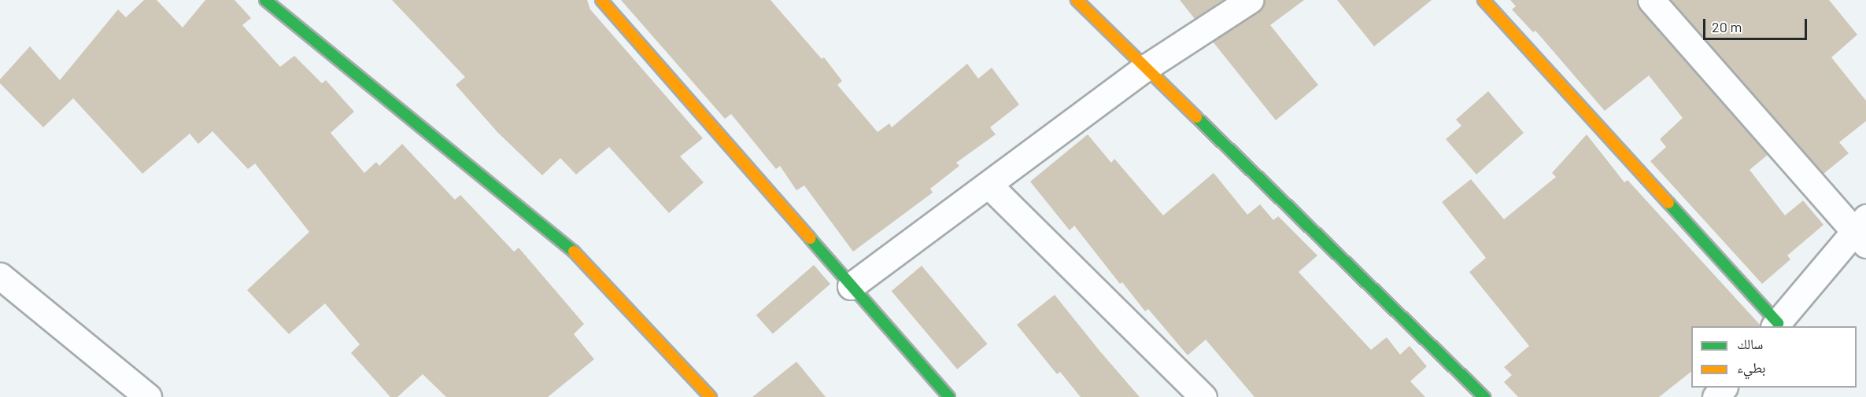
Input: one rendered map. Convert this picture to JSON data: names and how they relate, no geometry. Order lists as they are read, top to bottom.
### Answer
{
  "legend": ["سالك", "بطيء"],
  "scale_bar": "20 m"
}
